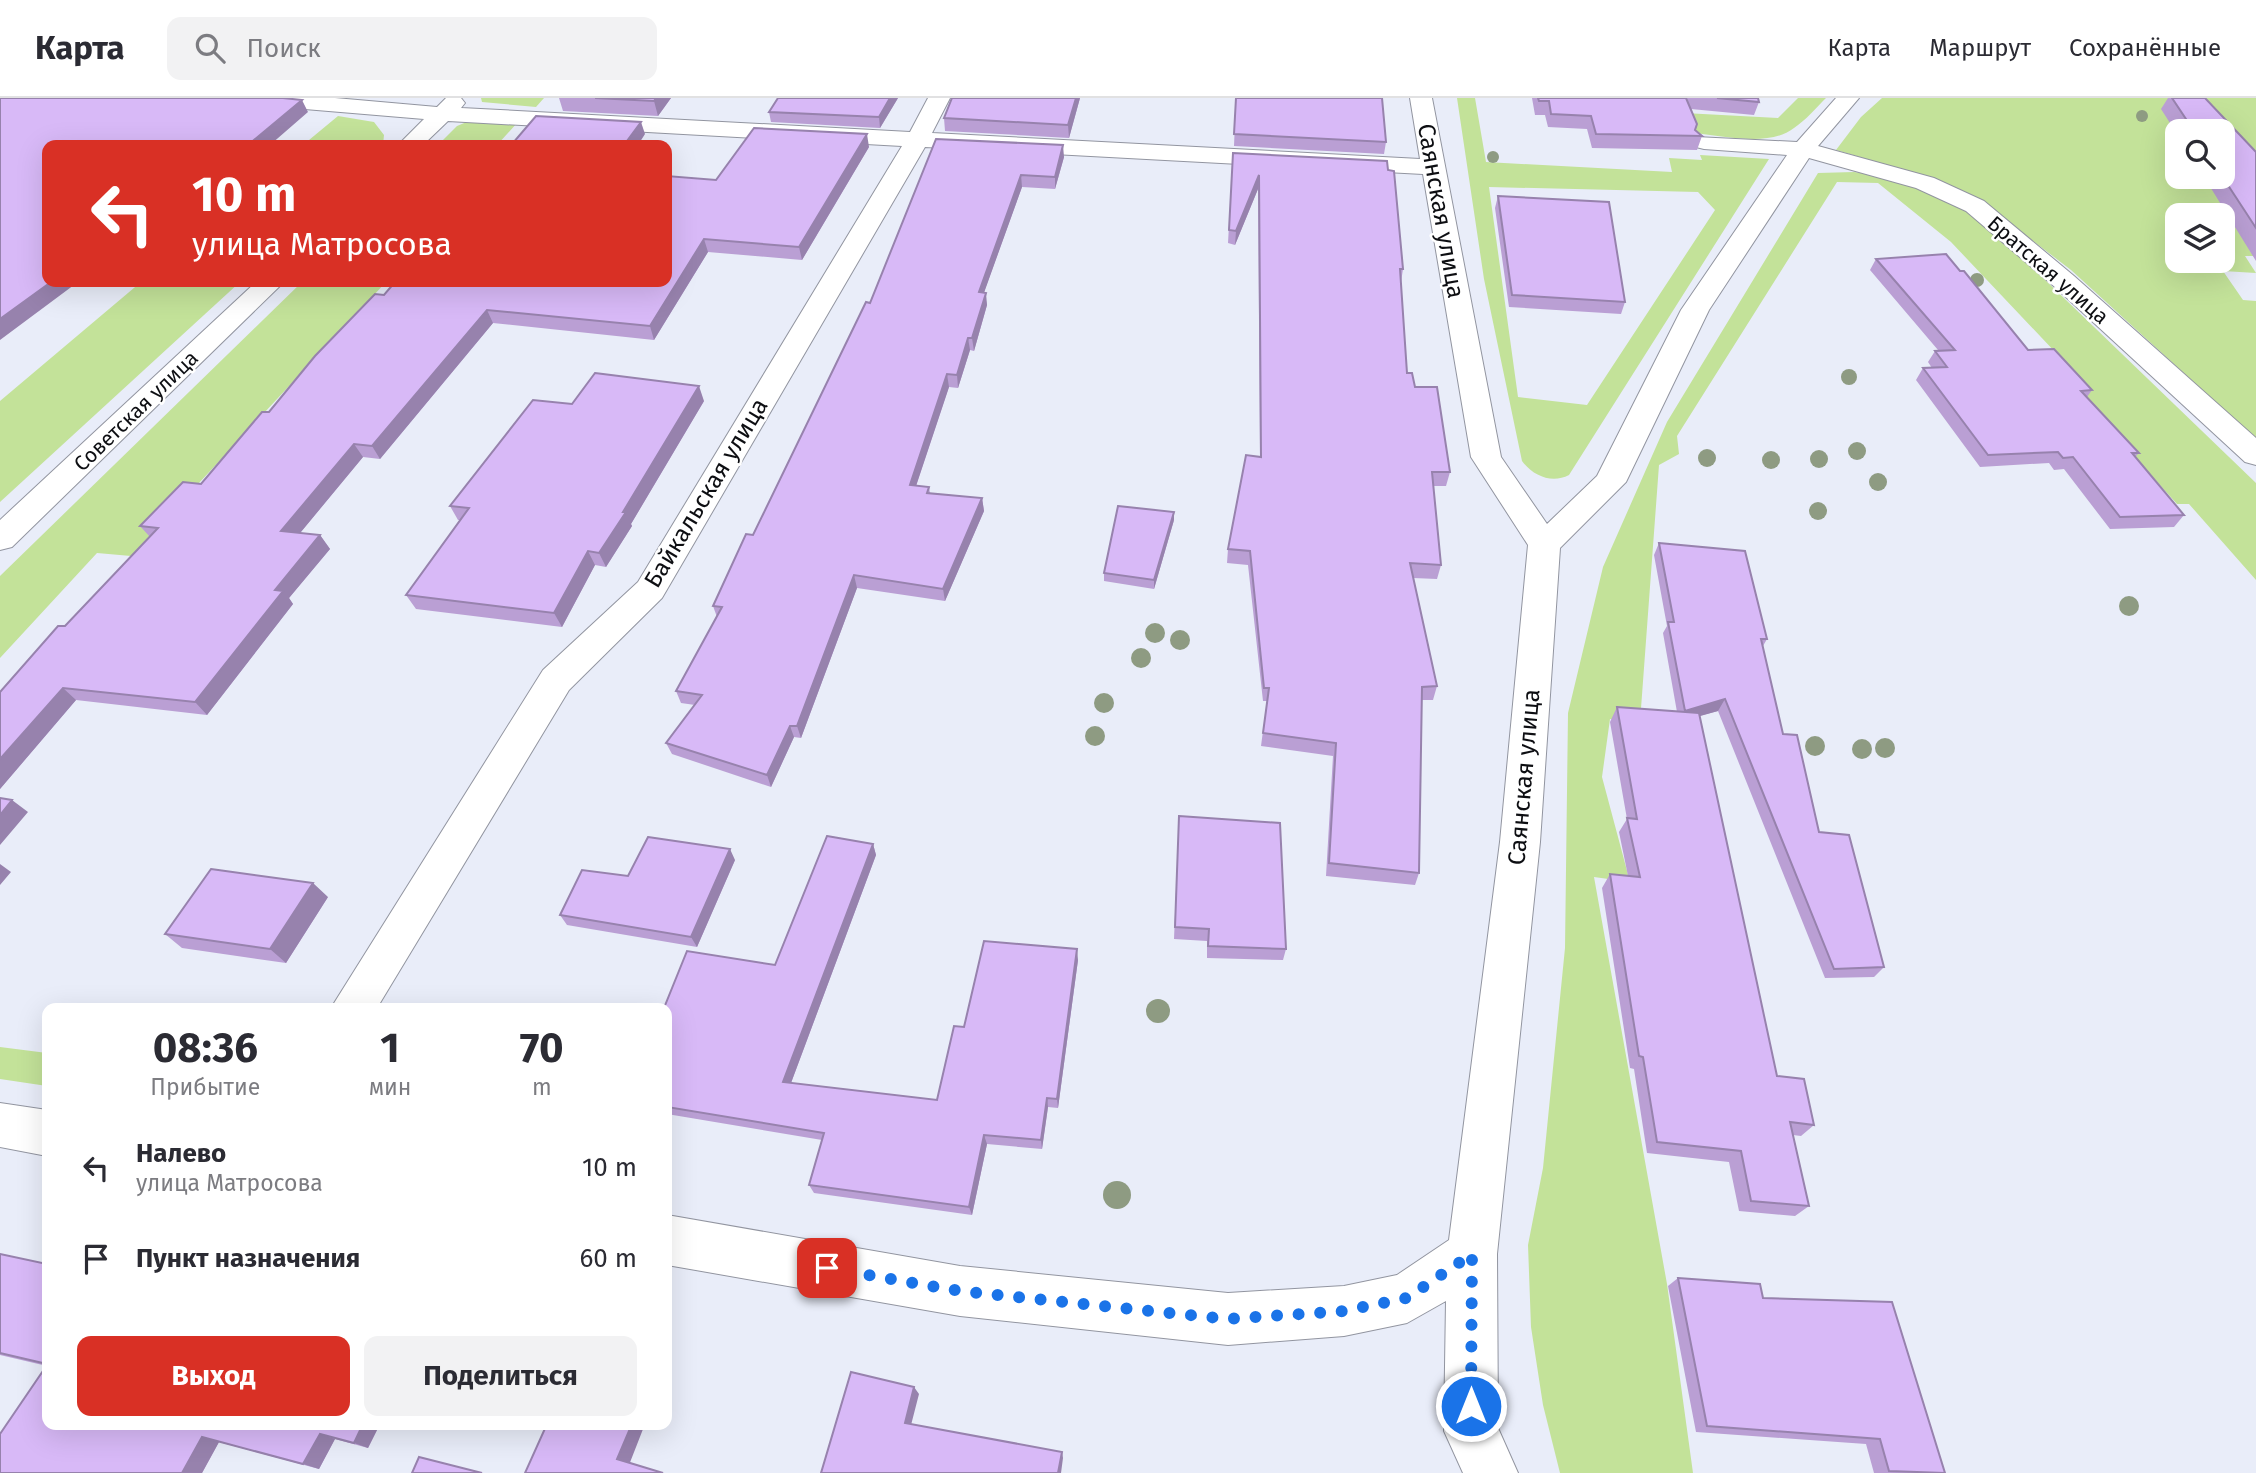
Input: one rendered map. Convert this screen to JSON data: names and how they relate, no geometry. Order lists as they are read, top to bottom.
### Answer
{
  "streets": {
    "street": [
      "Саянская улица",
      "Братская улица",
      "Советская улица",
      "Байкальская улица"
    ]
  },
  "page": {
    "header": "Карта",
    "search": "Поиск",
    "nav": ["Карта", "Маршрут", "Сохранённые"],
    "turn": ["10 m", "улица Матросова"],
    "eta": [
      "08:36",
      "Прибытие",
      "1",
      "мин",
      "70",
      "m"
    ],
    "list": [
      {
        "name": "Налево",
        "note": "улица Матросова",
        "value": "10 m"
      },
      {
        "name": "Пункт назначения",
        "value": "60 m"
      }
    ],
    "buttons": ["Выход", "Поделиться"]
  }
}
